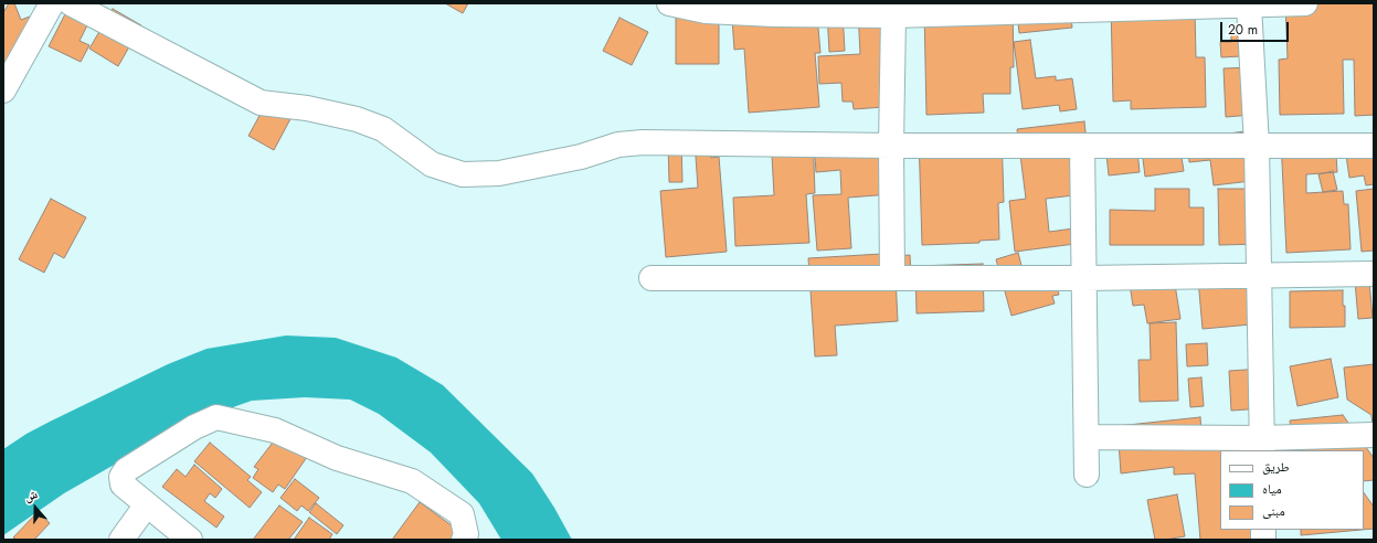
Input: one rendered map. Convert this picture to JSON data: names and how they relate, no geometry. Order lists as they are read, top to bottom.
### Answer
{
  "legend": ["طريق", "مياه", "مبنى"],
  "scale_bar": "20 m",
  "north": "top"
}
